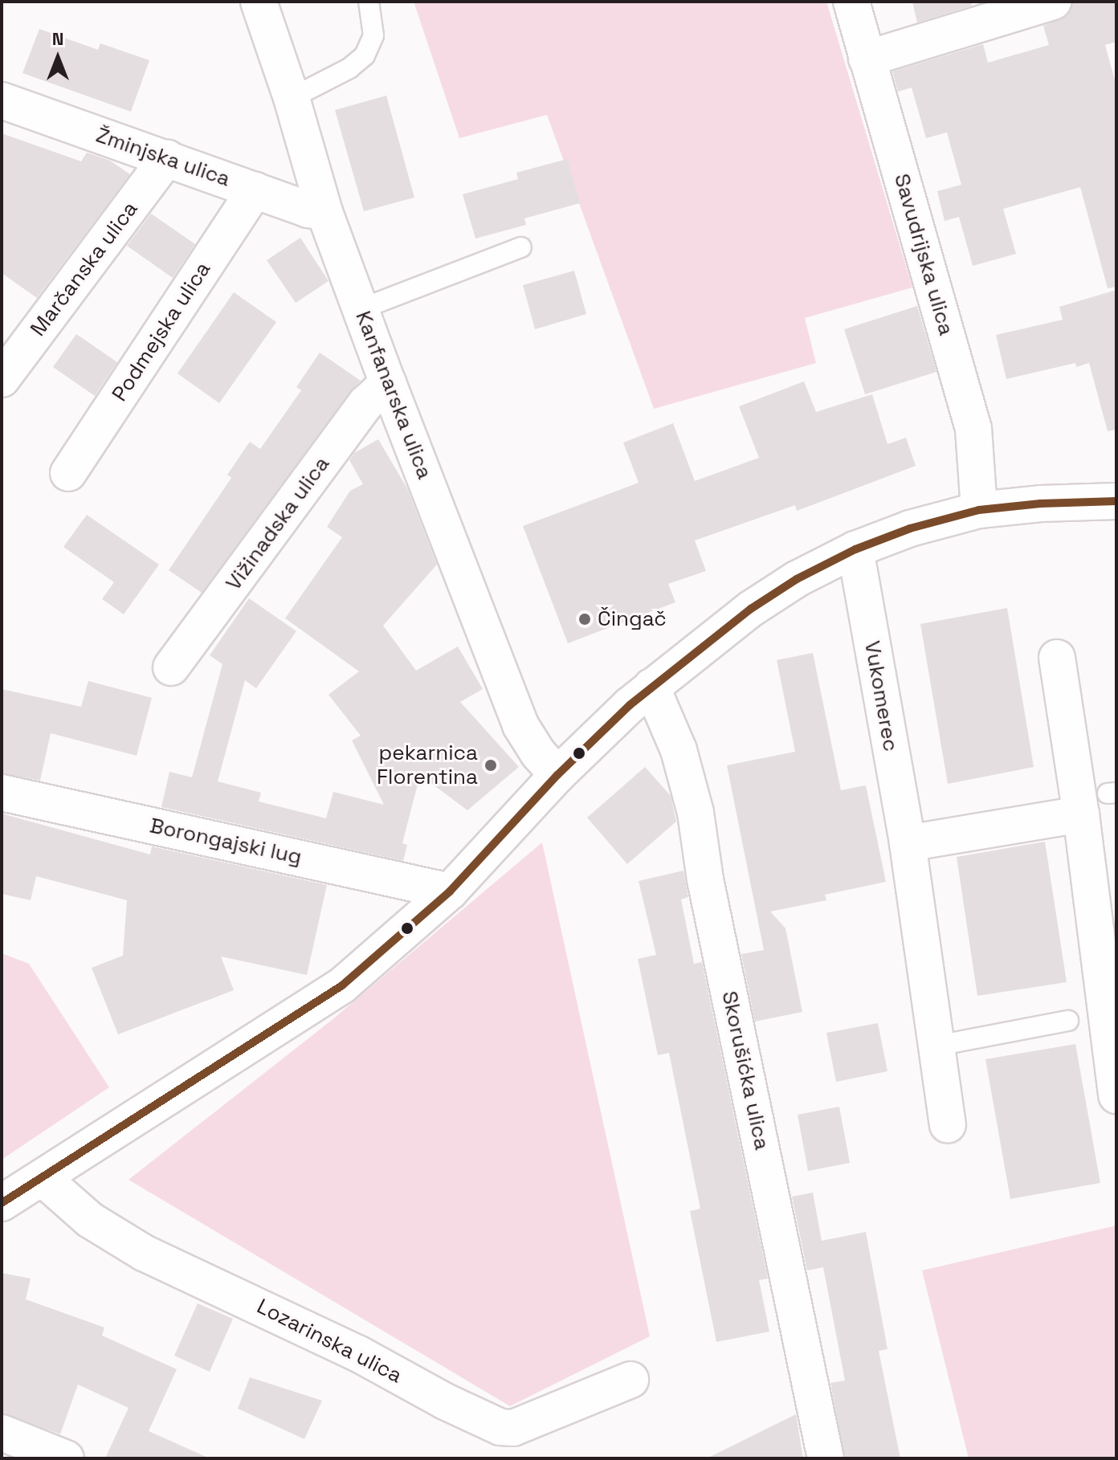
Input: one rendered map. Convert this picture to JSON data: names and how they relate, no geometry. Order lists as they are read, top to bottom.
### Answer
{
  "streets": {
    "street": [
      "Žminjska ulica",
      "Savudrijska ulica",
      "Marčanska ulica",
      "Podmejska ulica",
      "Kanfanarska ulica",
      "Vižinadska ulica",
      "Vukomerec",
      "Borongajski lug",
      "Skorušićka ulica",
      "Lozarinska ulica"
    ]
  },
  "crossings": [
    ["Žminjska ulica", "Marčanska ulica"],
    ["Žminjska ulica", "Podmejska ulica"],
    ["Žminjska ulica", "Kanfanarska ulica"],
    ["Kanfanarska ulica", "Vižinadska ulica"]
  ],
  "places": ["Čingač", "pekarnica Florentina"],
  "north": "top"
}
